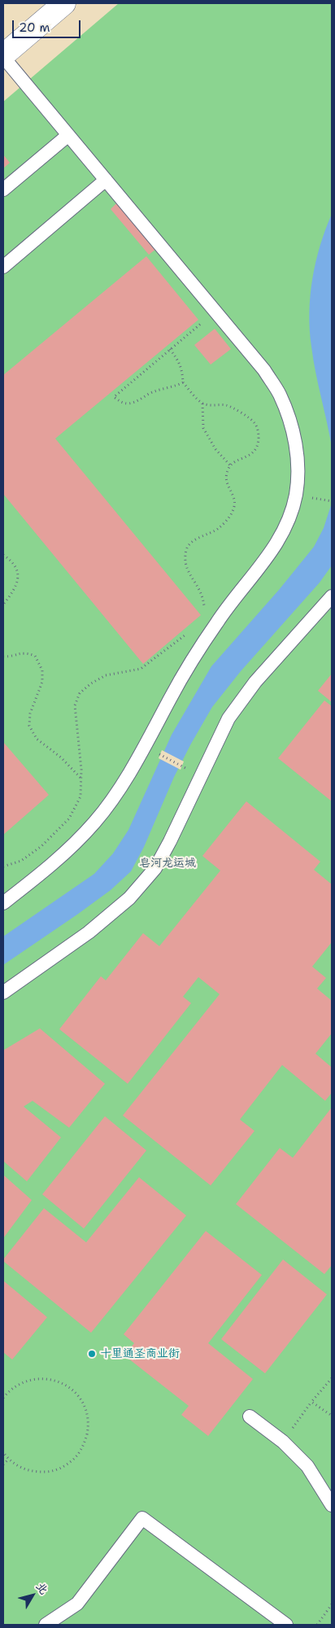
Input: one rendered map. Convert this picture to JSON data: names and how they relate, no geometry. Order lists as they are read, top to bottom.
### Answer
{
  "parks": ["皂河龙运城"],
  "places": ["十里通圣商业街"],
  "scale_bar": "20 m",
  "north": "top right"
}
